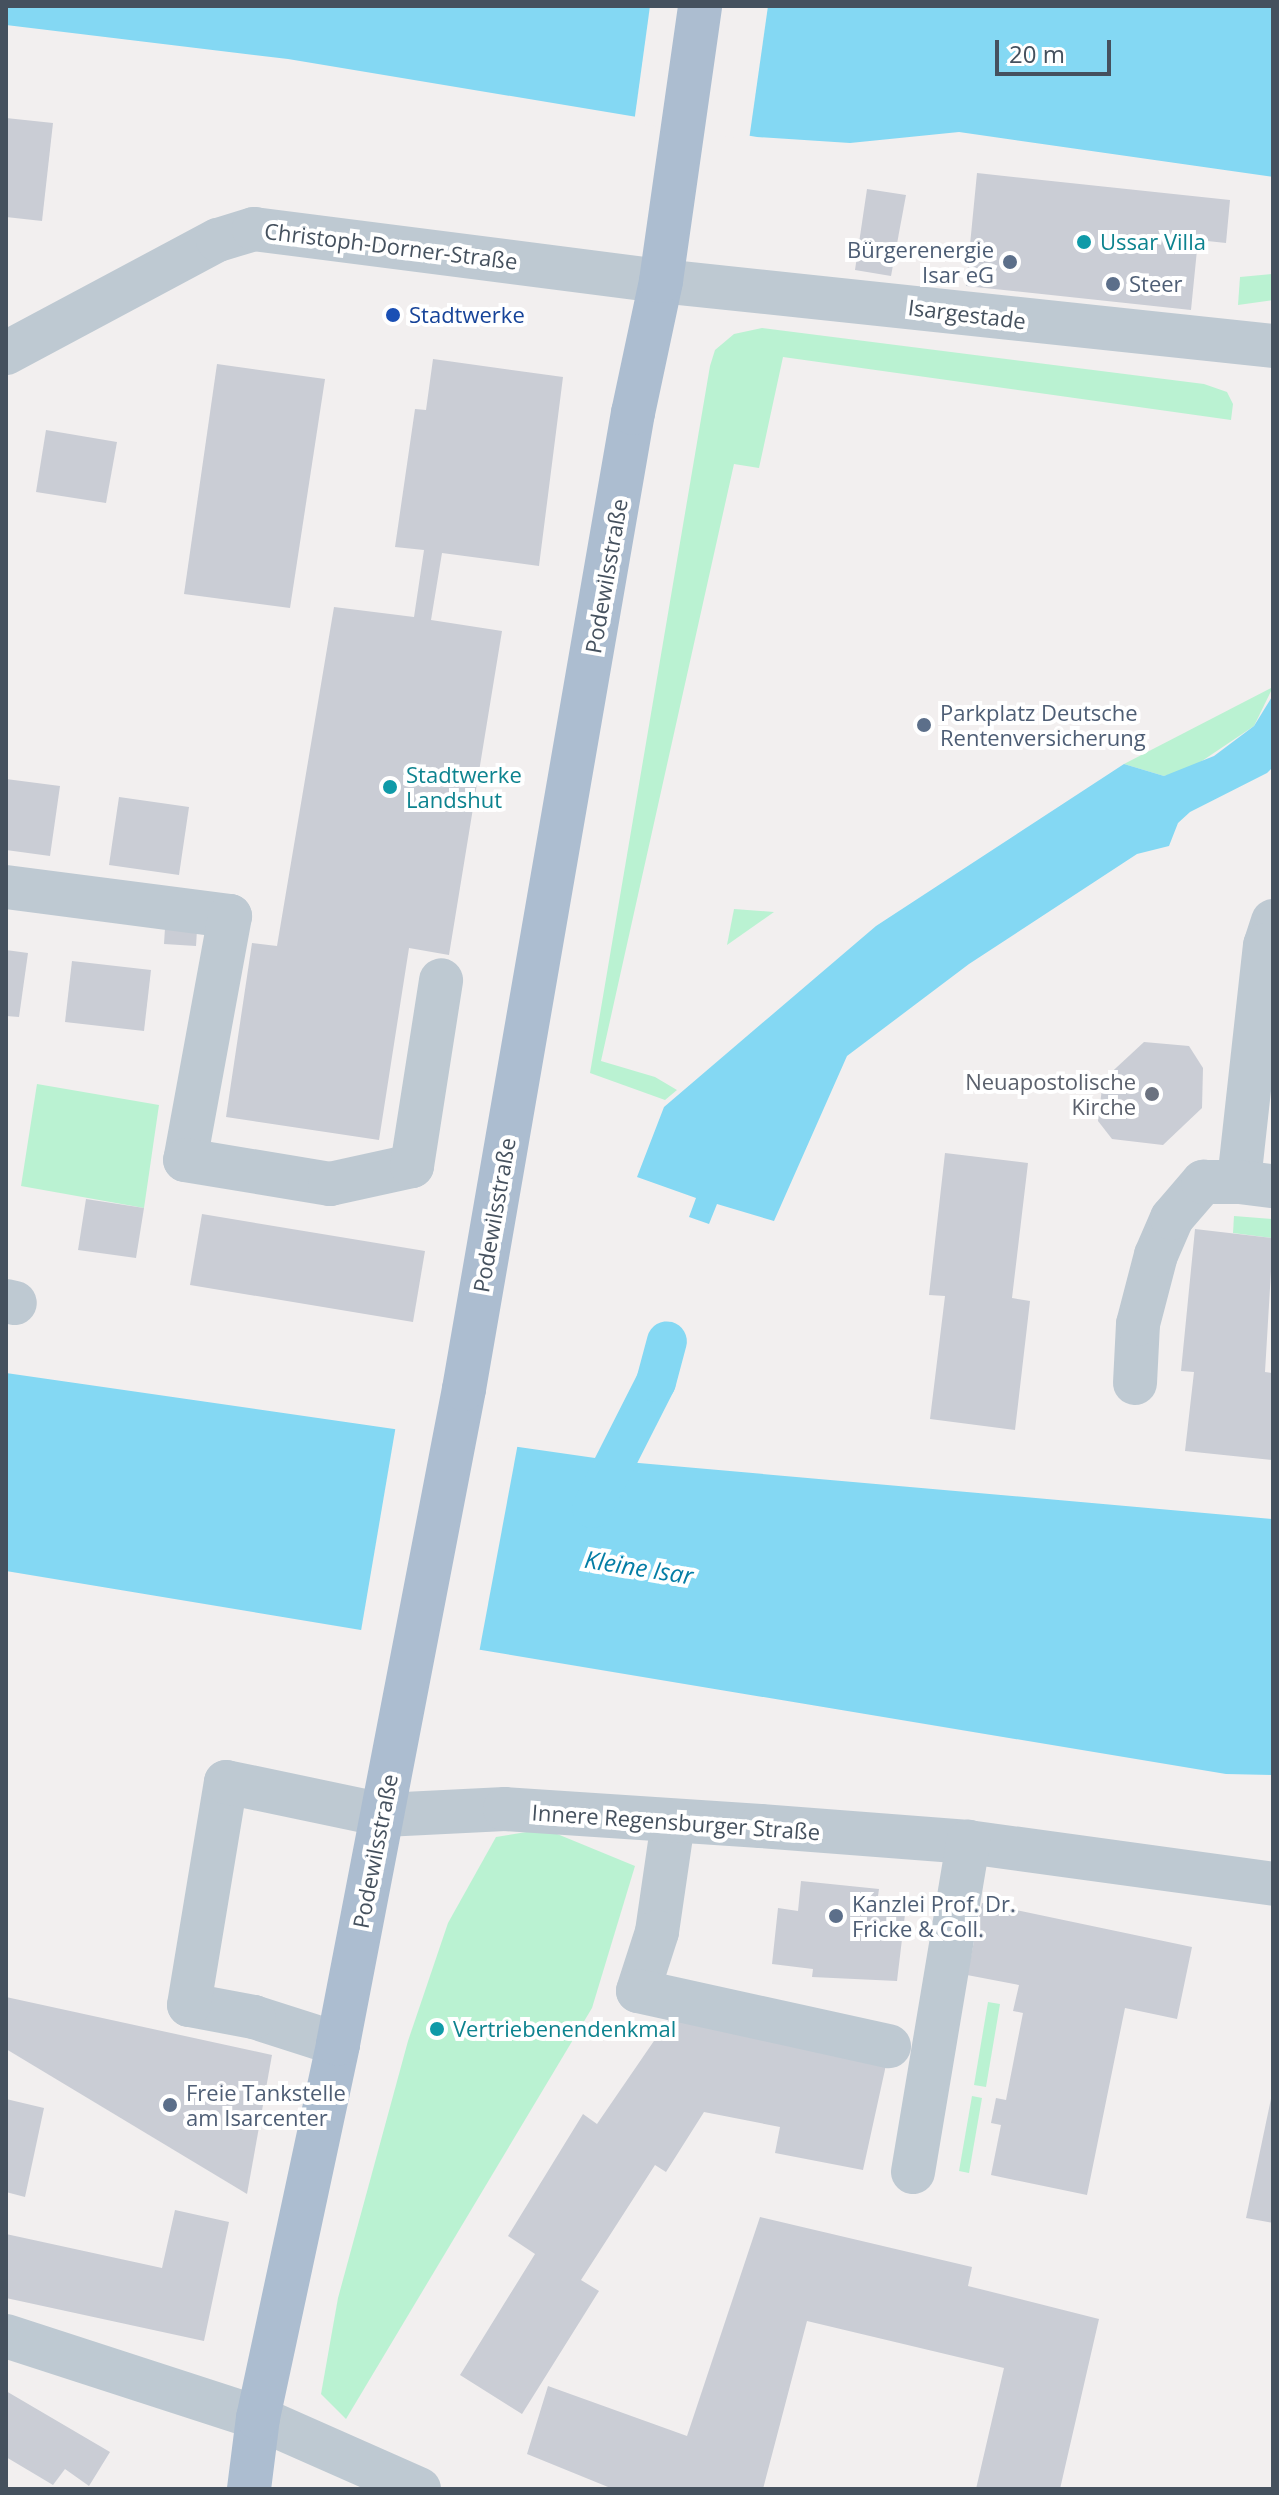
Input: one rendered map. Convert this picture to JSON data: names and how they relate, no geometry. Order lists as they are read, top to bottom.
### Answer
{
  "streets": {
    "main road": ["Podewilsstraße"],
    "street": ["Christoph-Dorner-Straße", "Isargestade", "Innere Regensburger Straße"]
  },
  "crossings": [
    ["Christoph-Dorner-Straße", "Isargestade"],
    ["Christoph-Dorner-Straße", "Podewilsstraße"],
    ["Isargestade", "Podewilsstraße"],
    ["Podewilsstraße", "Innere Regensburger Straße"]
  ],
  "water": ["Kleine Isar"],
  "places": [
    "Ussar Villa",
    "Bürgerenergie Isar eG",
    "Steer",
    "Stadtwerke",
    "Parkplatz Deutsche Rentenversicherung",
    "Stadtwerke Landshut",
    "Neuapostolische Kirche",
    "Kanzlei Prof. Dr. Fricke & Coll.",
    "Vertriebenendenkmal",
    "Freie Tankstelle am Isarcenter"
  ],
  "scale_bar": "20 m"
}
